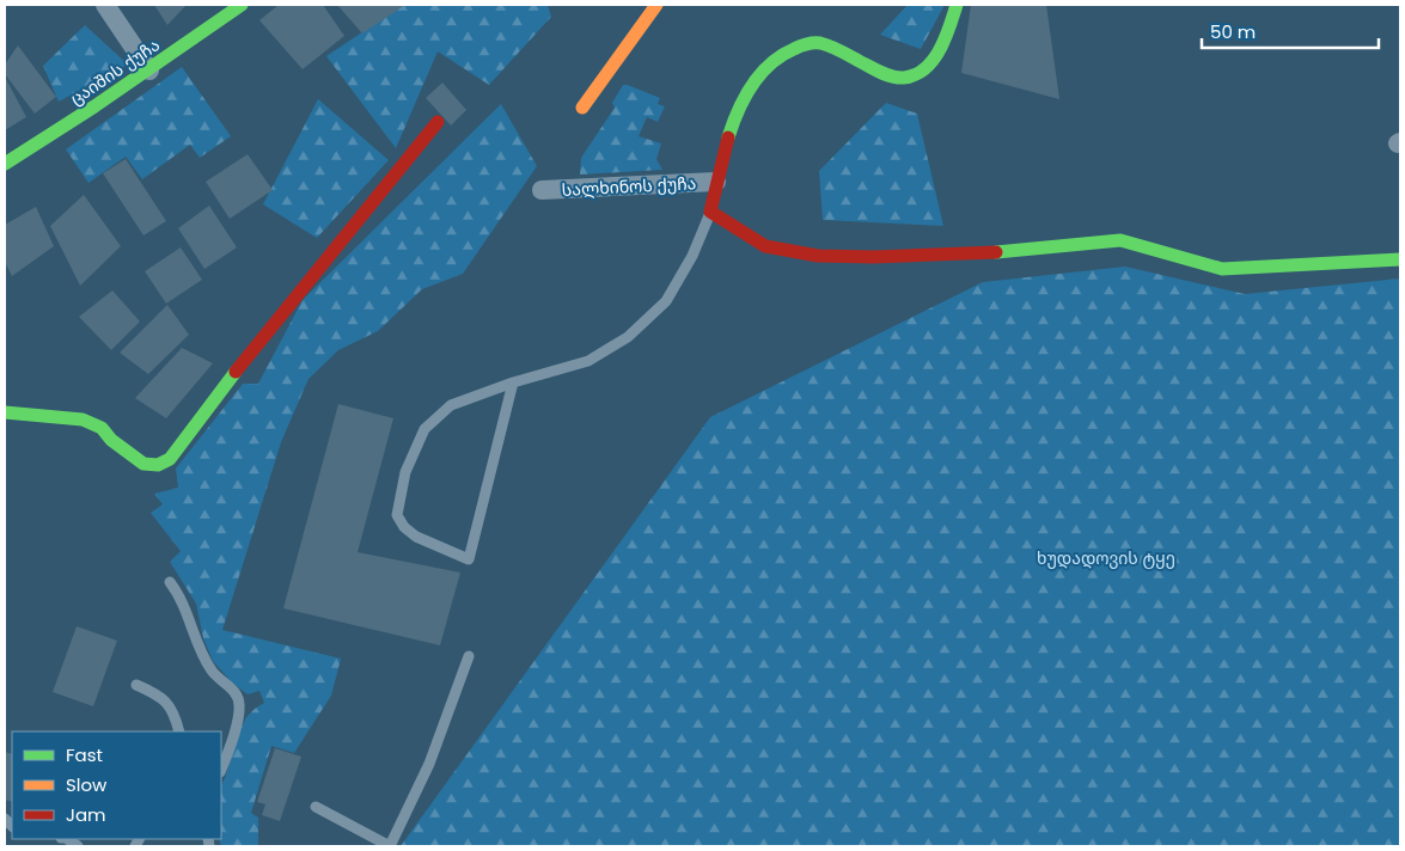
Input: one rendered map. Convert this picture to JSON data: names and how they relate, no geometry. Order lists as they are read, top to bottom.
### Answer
{
  "streets": {
    "street": ["ცაიშის ქუჩა", "სალხინოს ქუჩა"]
  },
  "parks": ["ხუდადოვის ტყე"],
  "legend": ["Fast", "Slow", "Jam"],
  "scale_bar": "50 m"
}
